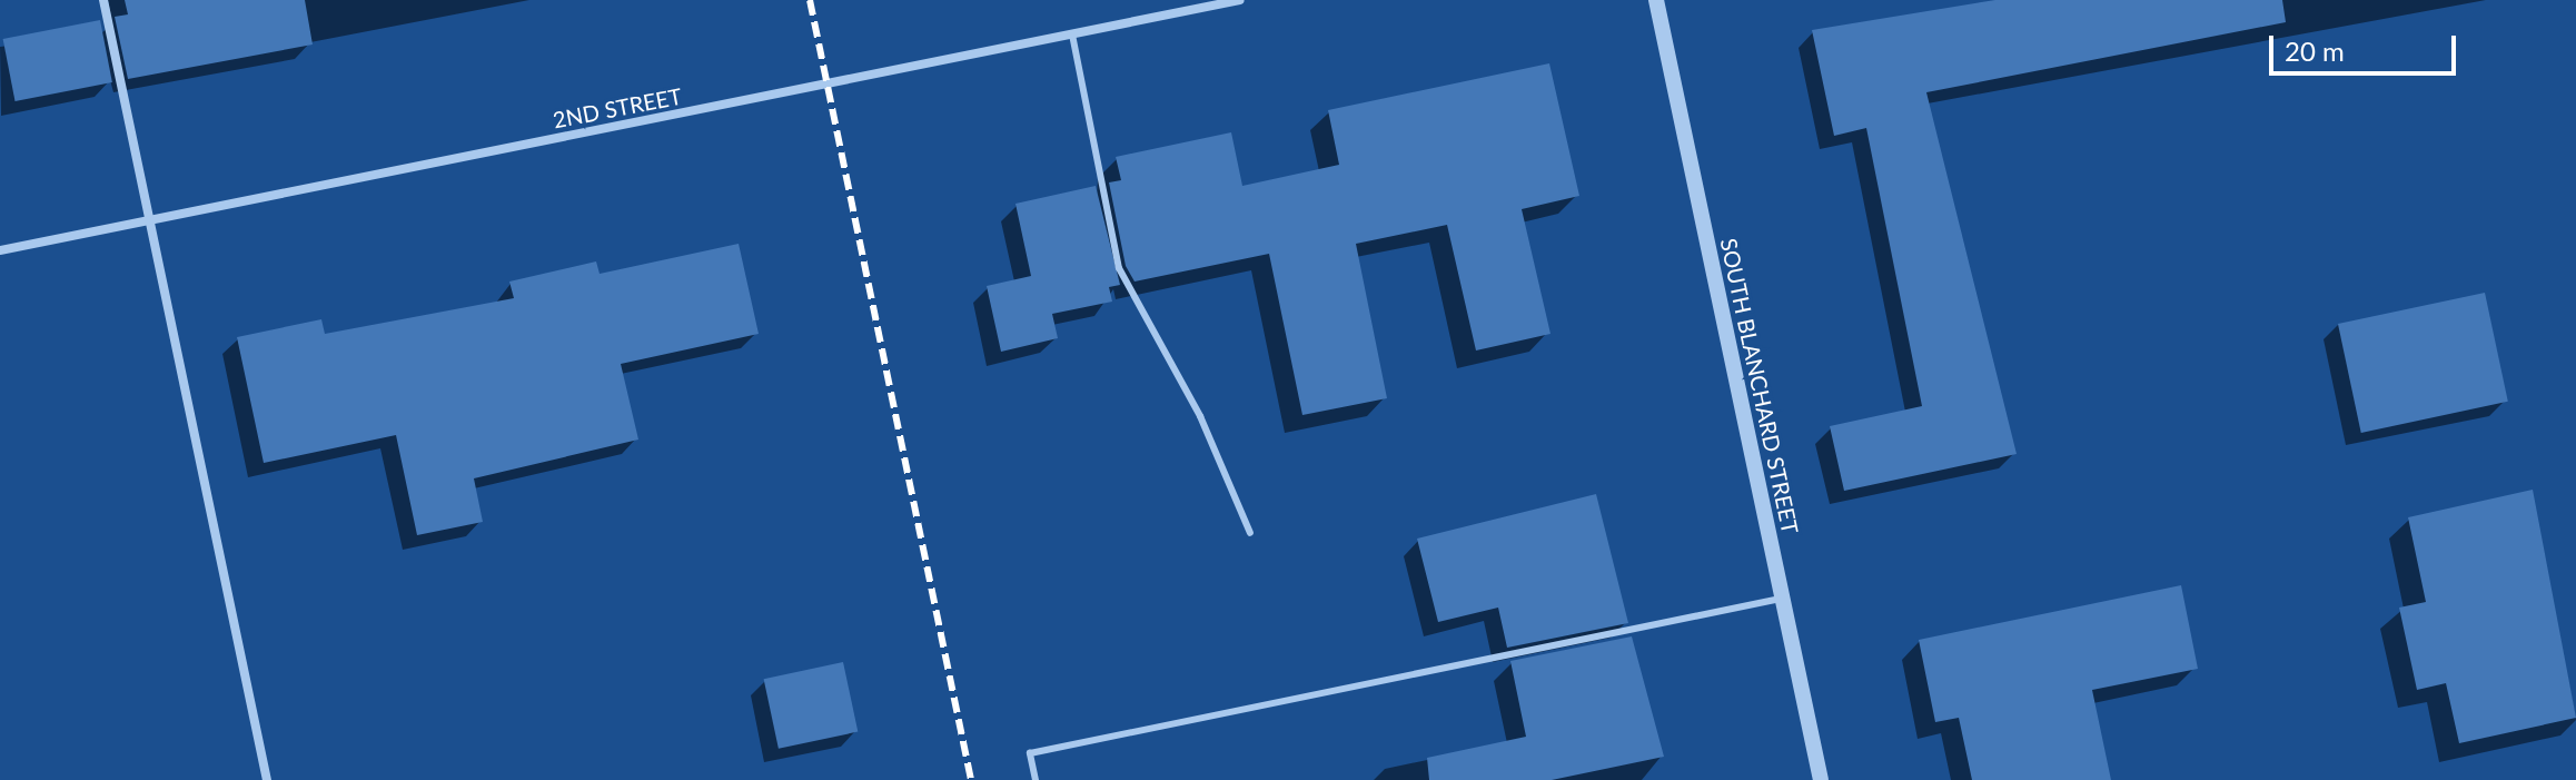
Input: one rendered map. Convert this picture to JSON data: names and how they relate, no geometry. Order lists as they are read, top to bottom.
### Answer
{
  "streets": {
    "street": ["2ND STREET", "SOUTH BLANCHARD STREET"]
  },
  "scale_bar": "20 m"
}
